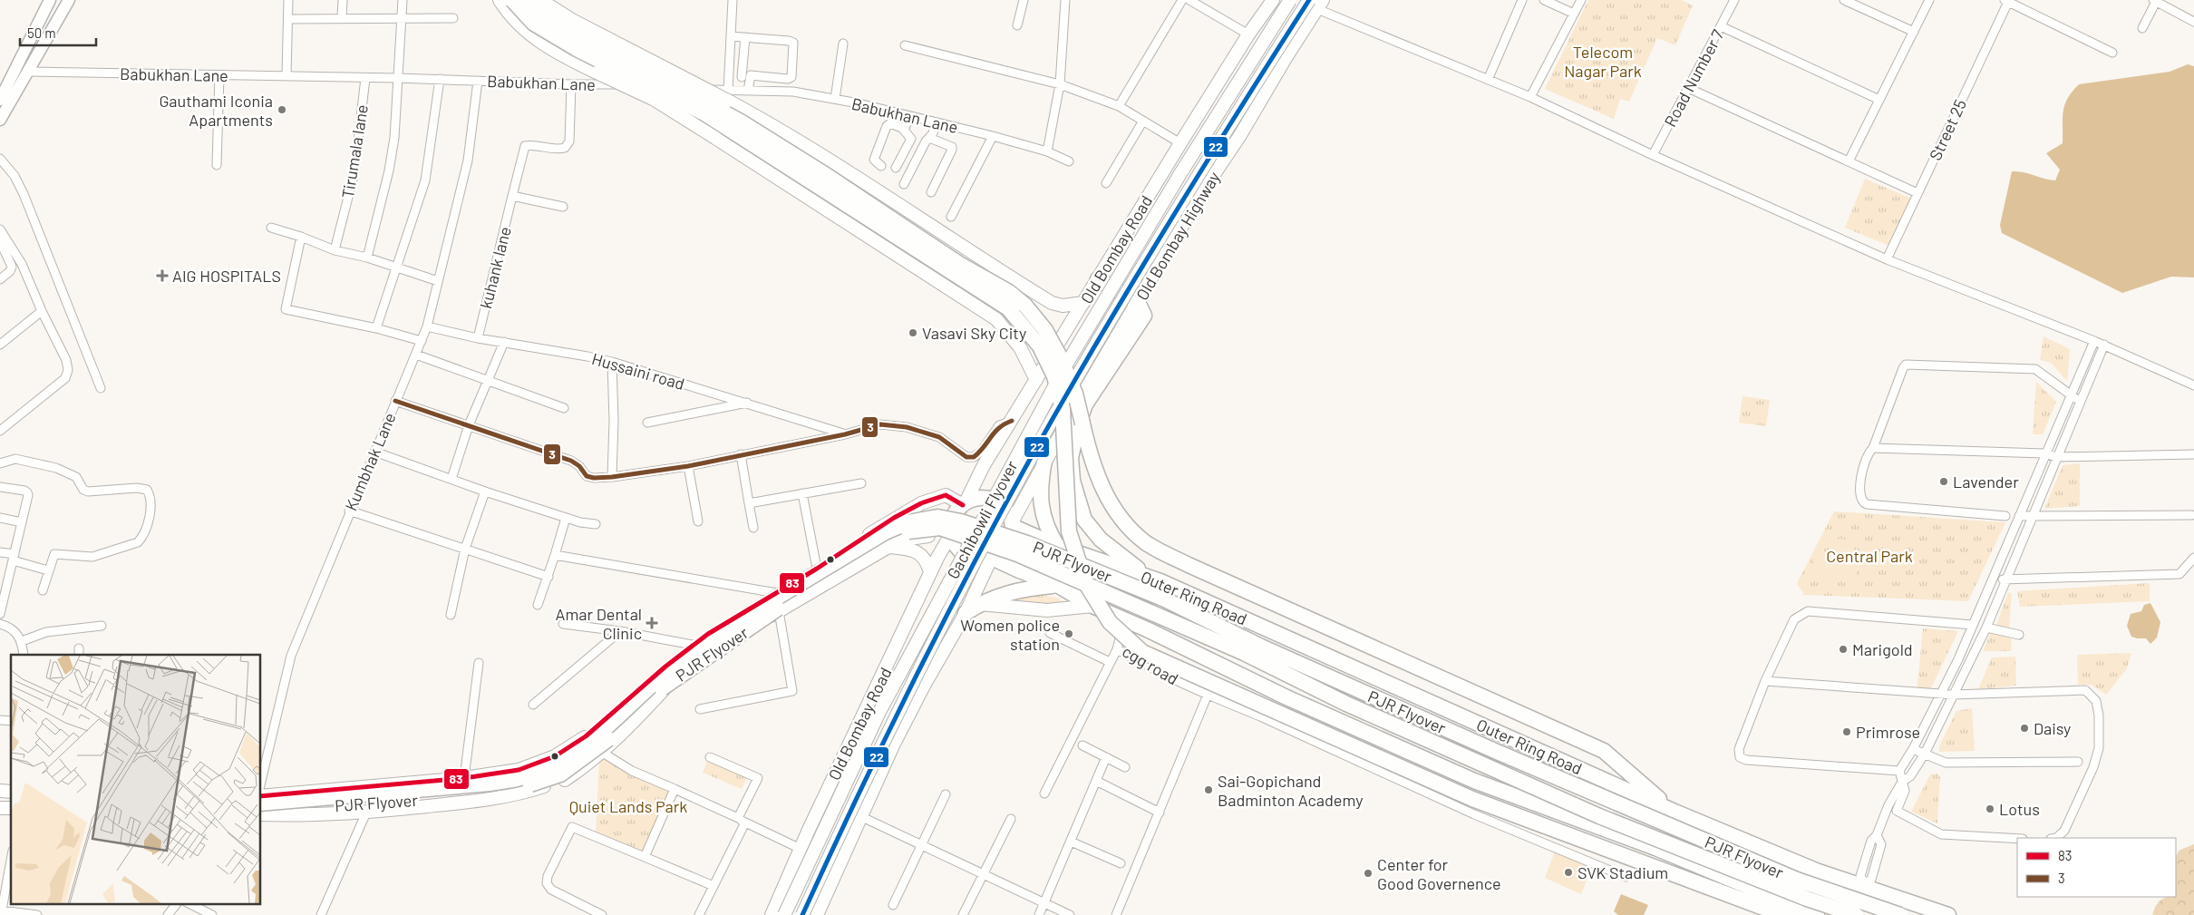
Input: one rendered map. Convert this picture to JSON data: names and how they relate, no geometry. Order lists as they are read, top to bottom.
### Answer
{
  "streets": {
    "highway": ["PJR Flyover", "Outer Ring Road"],
    "main road": ["Old Bombay Highway", "Old Bombay Road", "Gachibowli Flyover"],
    "street": [
      "Babukhan Lane",
      "Road Number 7",
      "Street 25",
      "Tirumala lane",
      "kuhank lane",
      "Hussaini road",
      "Kumbhak Lane",
      "cgg road"
    ]
  },
  "crossings": [
    ["Babukhan Lane", "Tirumala lane"],
    ["Babukhan Lane", "kuhank lane"],
    ["Babukhan Lane", "Kumbhak Lane"],
    ["Old Bombay Highway", "Old Bombay Road"],
    ["Old Bombay Highway", "Gachibowli Flyover"],
    ["Old Bombay Highway", "Outer Ring Road"],
    ["Old Bombay Road", "Outer Ring Road"],
    ["kuhank lane", "Hussaini road"],
    ["Hussaini road", "Kumbhak Lane"]
  ],
  "parks": ["Telecom Nagar Park", "Central Park", "Quiet Lands Park"],
  "places": {
    "other": [
      "Gauthami Iconia Apartments",
      "Vasavi Sky City",
      "Lavender",
      "Women police station",
      "Marigold",
      "Daisy",
      "Primrose",
      "Sai-Gopichand Badminton Academy",
      "Lotus",
      "SVK Stadium",
      "Center for Good Governence"
    ],
    "health": ["AIG HOSPITALS", "Amar Dental Clinic"]
  },
  "lines": ["transit line 22", "transit line 3", "transit line 83"],
  "legend": ["83", "3"],
  "scale_bar": "50 m"
}
